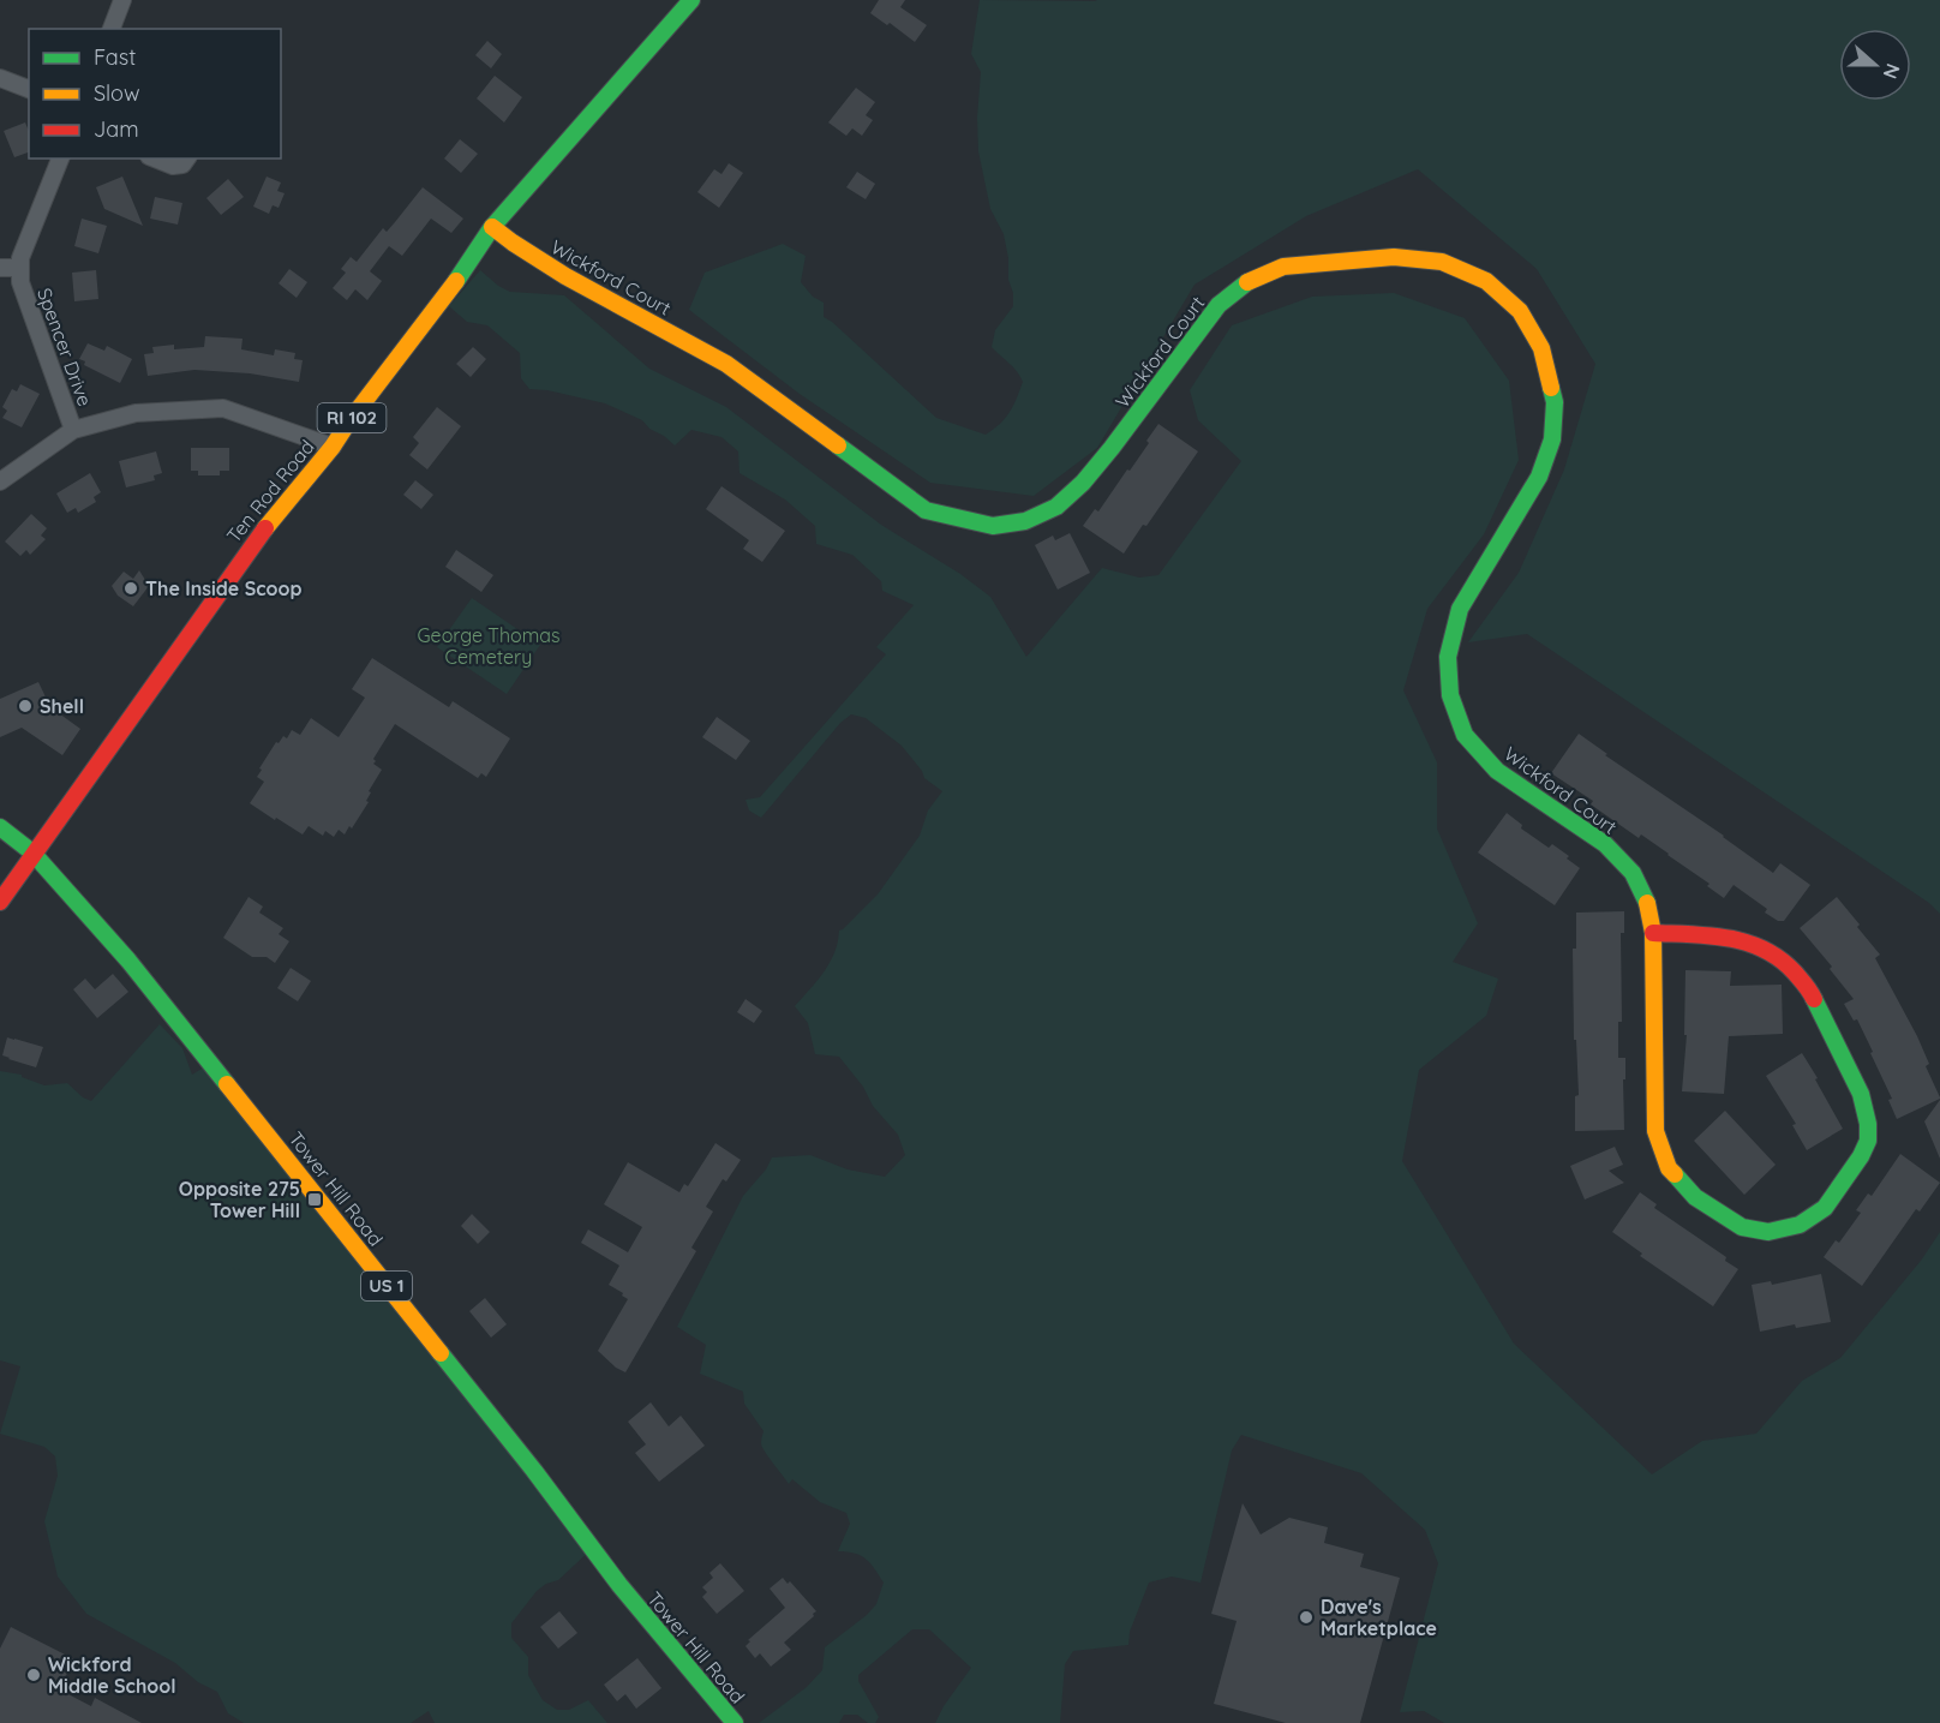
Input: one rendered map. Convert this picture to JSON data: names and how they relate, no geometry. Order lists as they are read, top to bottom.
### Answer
{
  "streets": {
    "street": [
      "Wickford Court",
      "Spencer Drive",
      "RI 102",
      "Ten Rod Road",
      "Tower Hill Road",
      "US 1"
    ]
  },
  "crossings": [
    ["Wickford Court", "Ten Rod Road"],
    ["RI 102", "Ten Rod Road"],
    ["RI 102", "Tower Hill Road"],
    ["Ten Rod Road", "Tower Hill Road"]
  ],
  "parks": ["George Thomas Cemetery"],
  "places": {
    "other": [
      "The Inside Scoop",
      "Shell",
      "Dave's Marketplace",
      "Wickford Middle School"
    ],
    "transit": ["Opposite 275 Tower Hill"]
  },
  "legend": ["Fast", "Slow", "Jam"],
  "north": "right"
}
